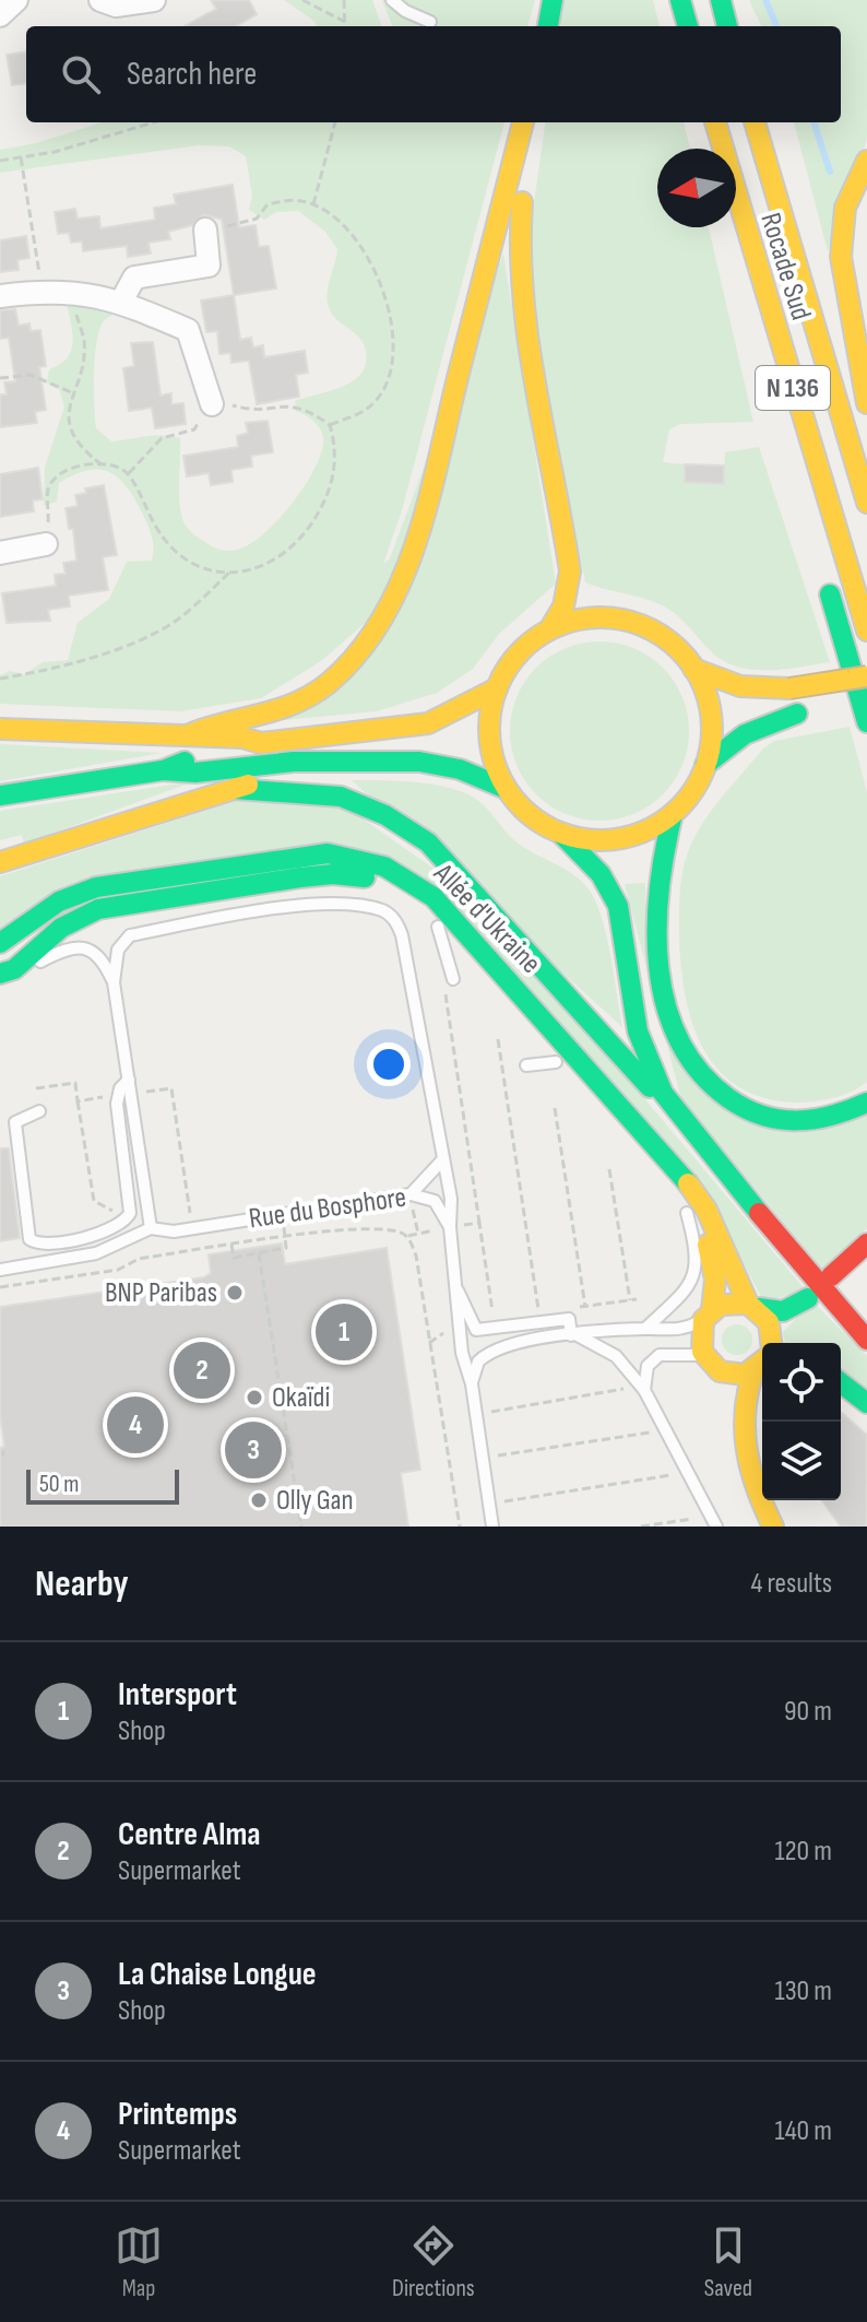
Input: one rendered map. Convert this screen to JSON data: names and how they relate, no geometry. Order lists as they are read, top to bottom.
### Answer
{
  "streets": {
    "main road": ["Rocade Sud", "N 136", "Allée d'Ukraine"],
    "lane": ["Rue du Bosphore"]
  },
  "places": ["BNP Paribas", "Okaïdi", "Olly Gan"],
  "scale_bar": "50 m",
  "north": "left",
  "page": {
    "search": "Search here",
    "pins": [
      "1",
      "2",
      "4",
      "3"
    ],
    "scale": "50 m",
    "heading": ["Nearby", "4 results"],
    "list": [
      {
        "mark": "1",
        "name": "Intersport",
        "note": "Shop",
        "value": "90 m"
      },
      {
        "mark": "2",
        "name": "Centre Alma",
        "note": "Supermarket",
        "value": "120 m"
      },
      {
        "mark": "3",
        "name": "La Chaise Longue",
        "note": "Shop",
        "value": "130 m"
      },
      {
        "mark": "4",
        "name": "Printemps",
        "note": "Supermarket",
        "value": "140 m"
      }
    ],
    "nav": ["Map", "Directions", "Saved"]
  }
}
